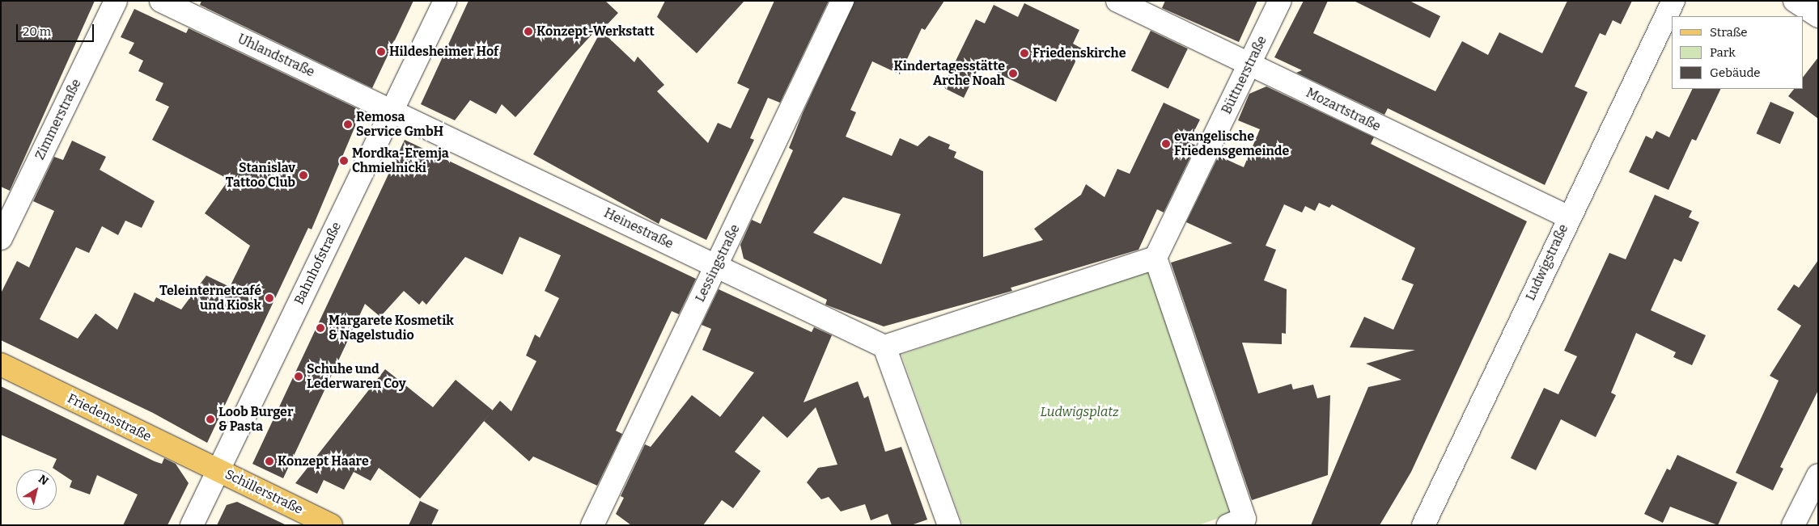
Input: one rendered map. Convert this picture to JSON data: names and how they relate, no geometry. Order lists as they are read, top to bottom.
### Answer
{
  "streets": {
    "main road": ["Friedensstraße", "Schillerstraße"],
    "street": [
      "Uhlandstraße",
      "Büttnerstraße",
      "Mozartstraße",
      "Zimmerstraße",
      "Heinestraße",
      "Ludwigstraße",
      "Bahnhofstraße",
      "Lessingstraße"
    ]
  },
  "crossings": [
    ["Uhlandstraße", "Heinestraße"],
    ["Uhlandstraße", "Bahnhofstraße"],
    ["Büttnerstraße", "Mozartstraße"],
    ["Mozartstraße", "Ludwigstraße"],
    ["Heinestraße", "Bahnhofstraße"],
    ["Heinestraße", "Lessingstraße"],
    ["Bahnhofstraße", "Friedensstraße"],
    ["Bahnhofstraße", "Schillerstraße"],
    ["Friedensstraße", "Schillerstraße"]
  ],
  "parks": ["Ludwigsplatz"],
  "places": [
    "Konzept-Werkstatt",
    "Hildesheimer Hof",
    "Friedenskirche",
    "Kindertagesstätte Arche Noah",
    "Remosa Service GmbH",
    "evangelische Friedensgemeinde",
    "Mordka-Eremja Chmielnicki",
    "Stanislav Tattoo Club",
    "Teleinternetcafé und Kiosk",
    "Margarete Kosmetik & Nagelstudio",
    "Schuhe und Lederwaren Coy",
    "Loob Burger & Pasta",
    "Konzept Haare"
  ],
  "legend": ["Straße", "Park", "Gebäude"],
  "scale_bar": "20 m",
  "north": "top right"
}
